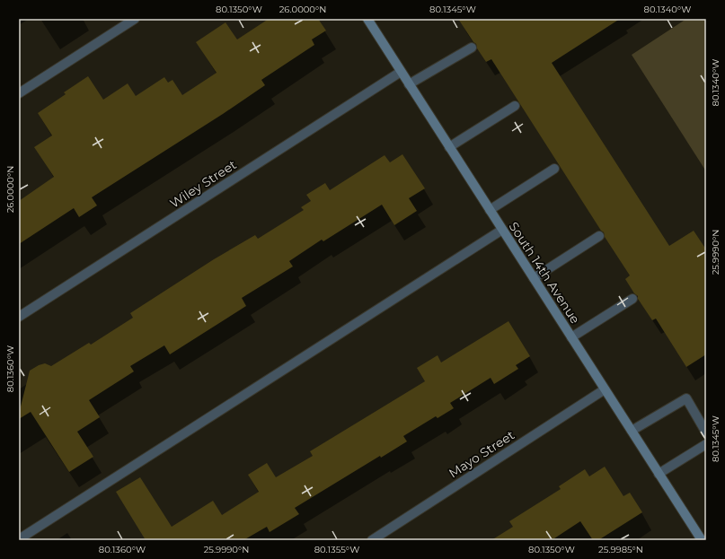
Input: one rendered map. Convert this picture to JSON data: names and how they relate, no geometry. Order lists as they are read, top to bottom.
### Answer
{
  "streets": {
    "street": ["Wiley Street", "South 14th Avenue", "Mayo Street"]
  },
  "crossings": [
    ["Wiley Street", "South 14th Avenue"],
    ["South 14th Avenue", "Mayo Street"]
  ],
  "coordinates": [
    "80.1350°W",
    "26.0000°N",
    "80.1345°W",
    "80.1340°W",
    "25.9990°N",
    "80.1360°W",
    "80.1355°W",
    "25.9985°N"
  ]
}
